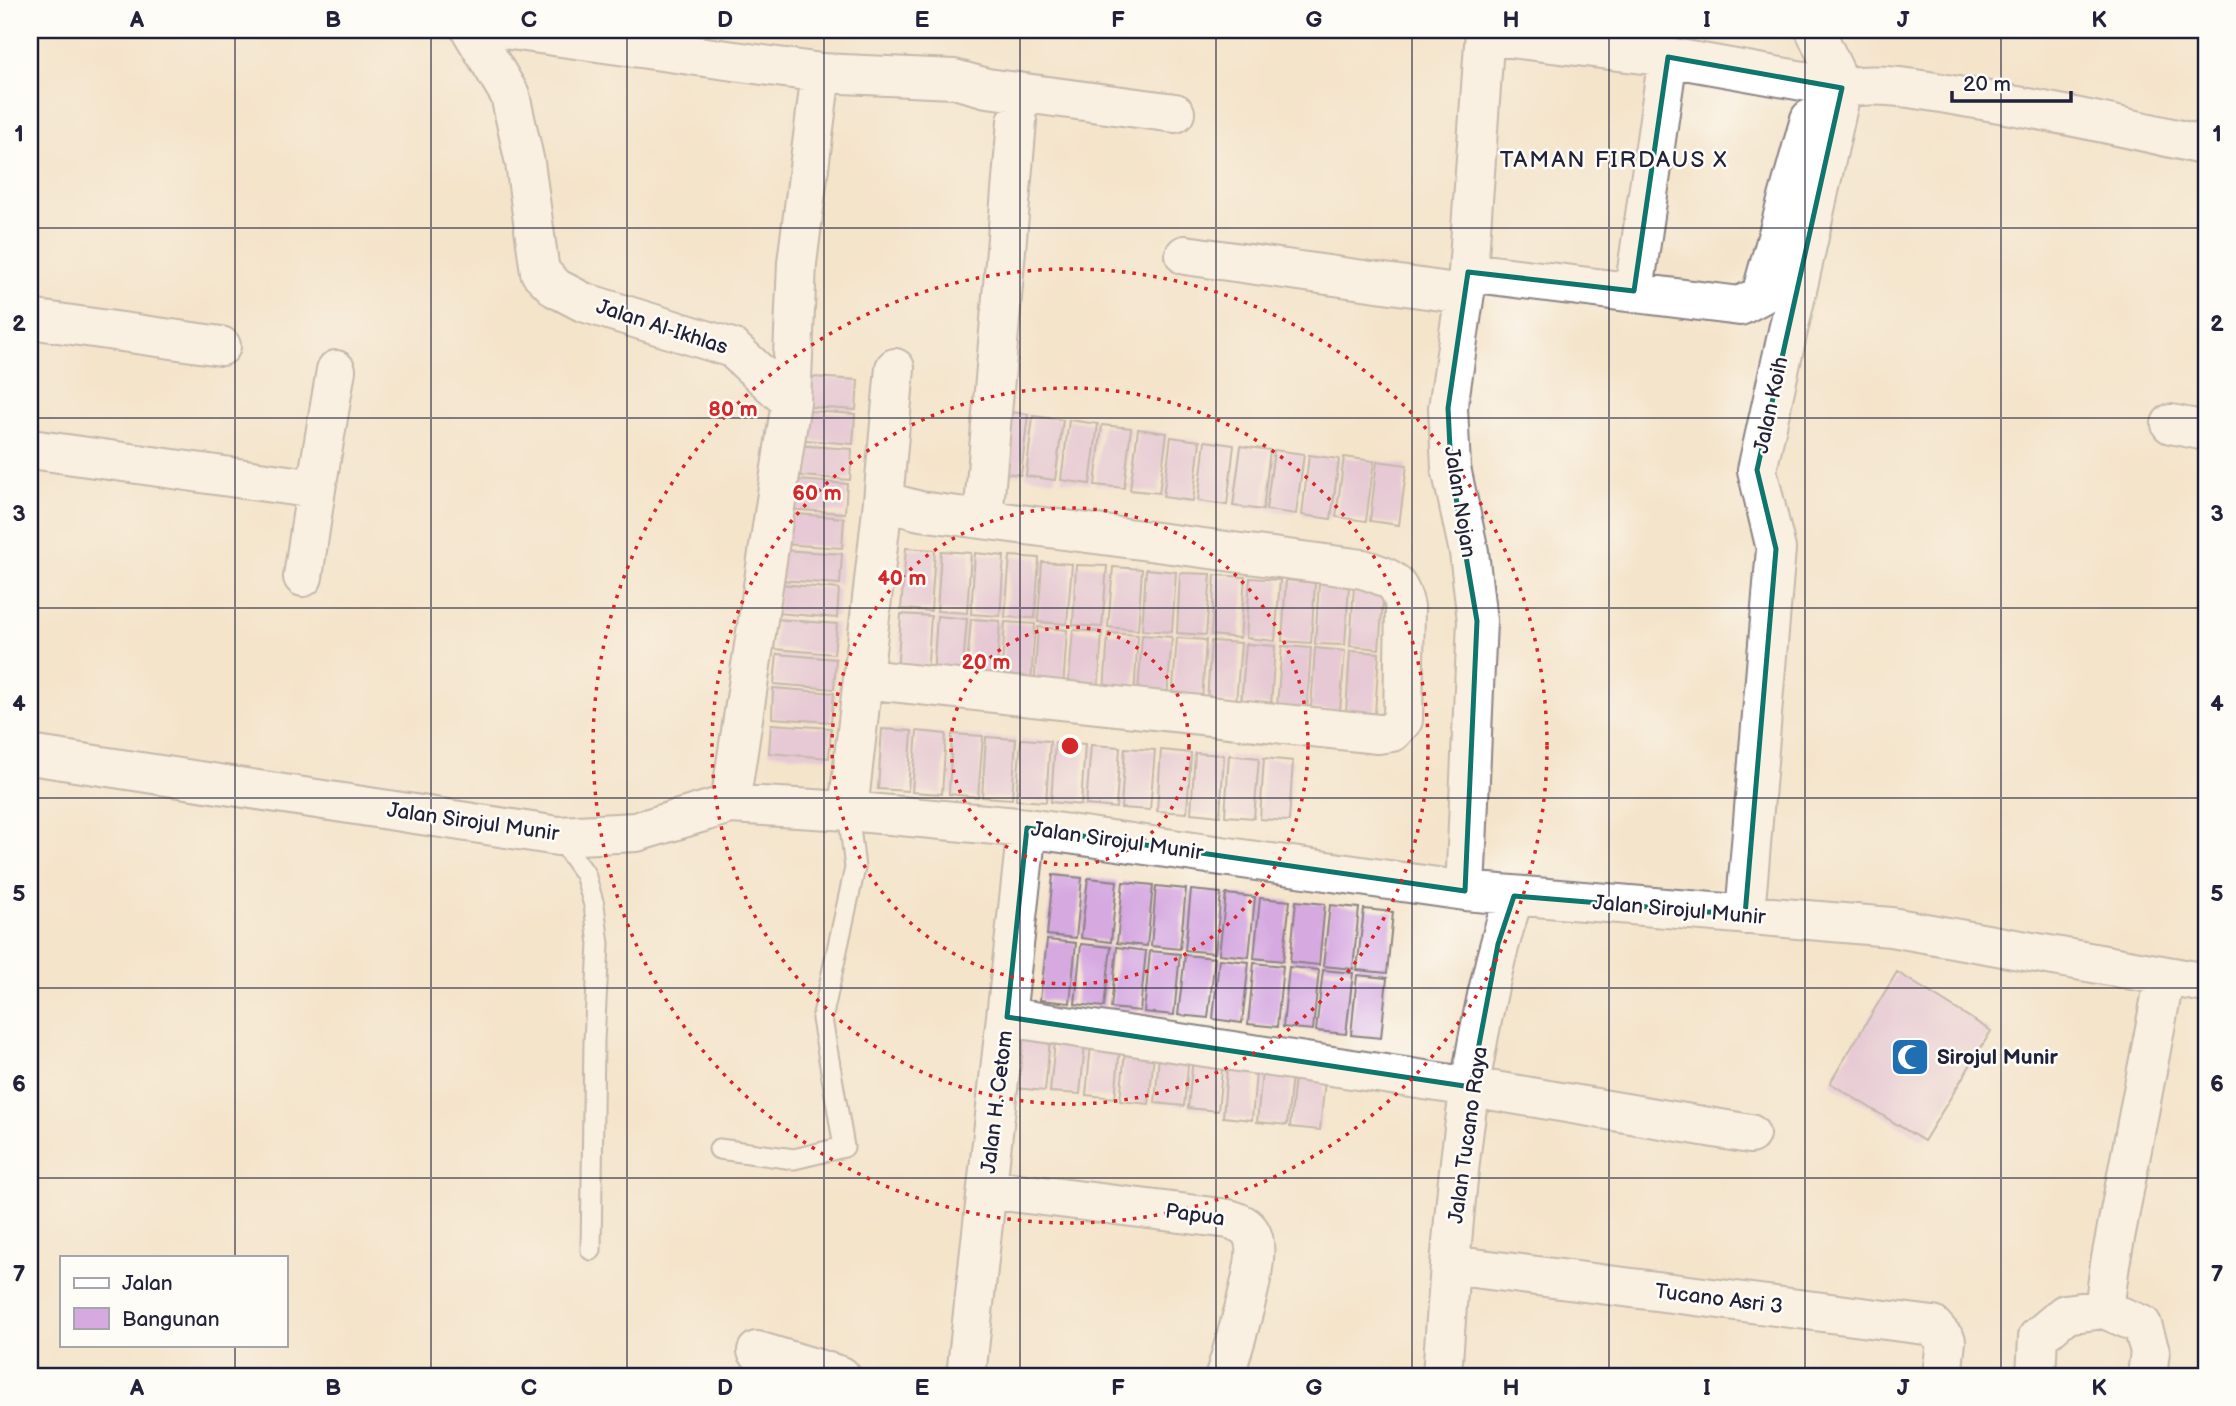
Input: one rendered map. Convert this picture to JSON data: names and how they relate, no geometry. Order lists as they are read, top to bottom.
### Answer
{
  "streets": {
    "street": [
      "Jalan Al-Ikhlas",
      "Jalan Koih",
      "Jalan Nojan",
      "Jalan Sirojul Munir",
      "Jalan H. Cetom",
      "Jalan Tucano Raya",
      "Papua",
      "Tucano Asri 3"
    ]
  },
  "crossings": [
    ["Jalan Koih", "Jalan Sirojul Munir"],
    ["Jalan Nojan", "Jalan Sirojul Munir"],
    ["Jalan Sirojul Munir", "Jalan H. Cetom"],
    ["Jalan Sirojul Munir", "Jalan Tucano Raya"],
    ["Jalan H. Cetom", "Papua"],
    ["Jalan Tucano Raya", "Tucano Asri 3"]
  ],
  "districts": ["TAMAN FIRDAUS X"],
  "places": {
    "mosque": ["Sirojul Munir"]
  },
  "legend": ["Jalan", "Bangunan"],
  "scale_bar": "20 m",
  "grid": {
    "columns": [
      "A",
      "B",
      "C",
      "D",
      "E",
      "F",
      "G",
      "H",
      "I",
      "J",
      "K"
    ],
    "rows": [
      "1",
      "2",
      "3",
      "4",
      "5",
      "6",
      "7"
    ]
  },
  "rings": [
    "80 m",
    "60 m",
    "40 m",
    "20 m"
  ]
}
